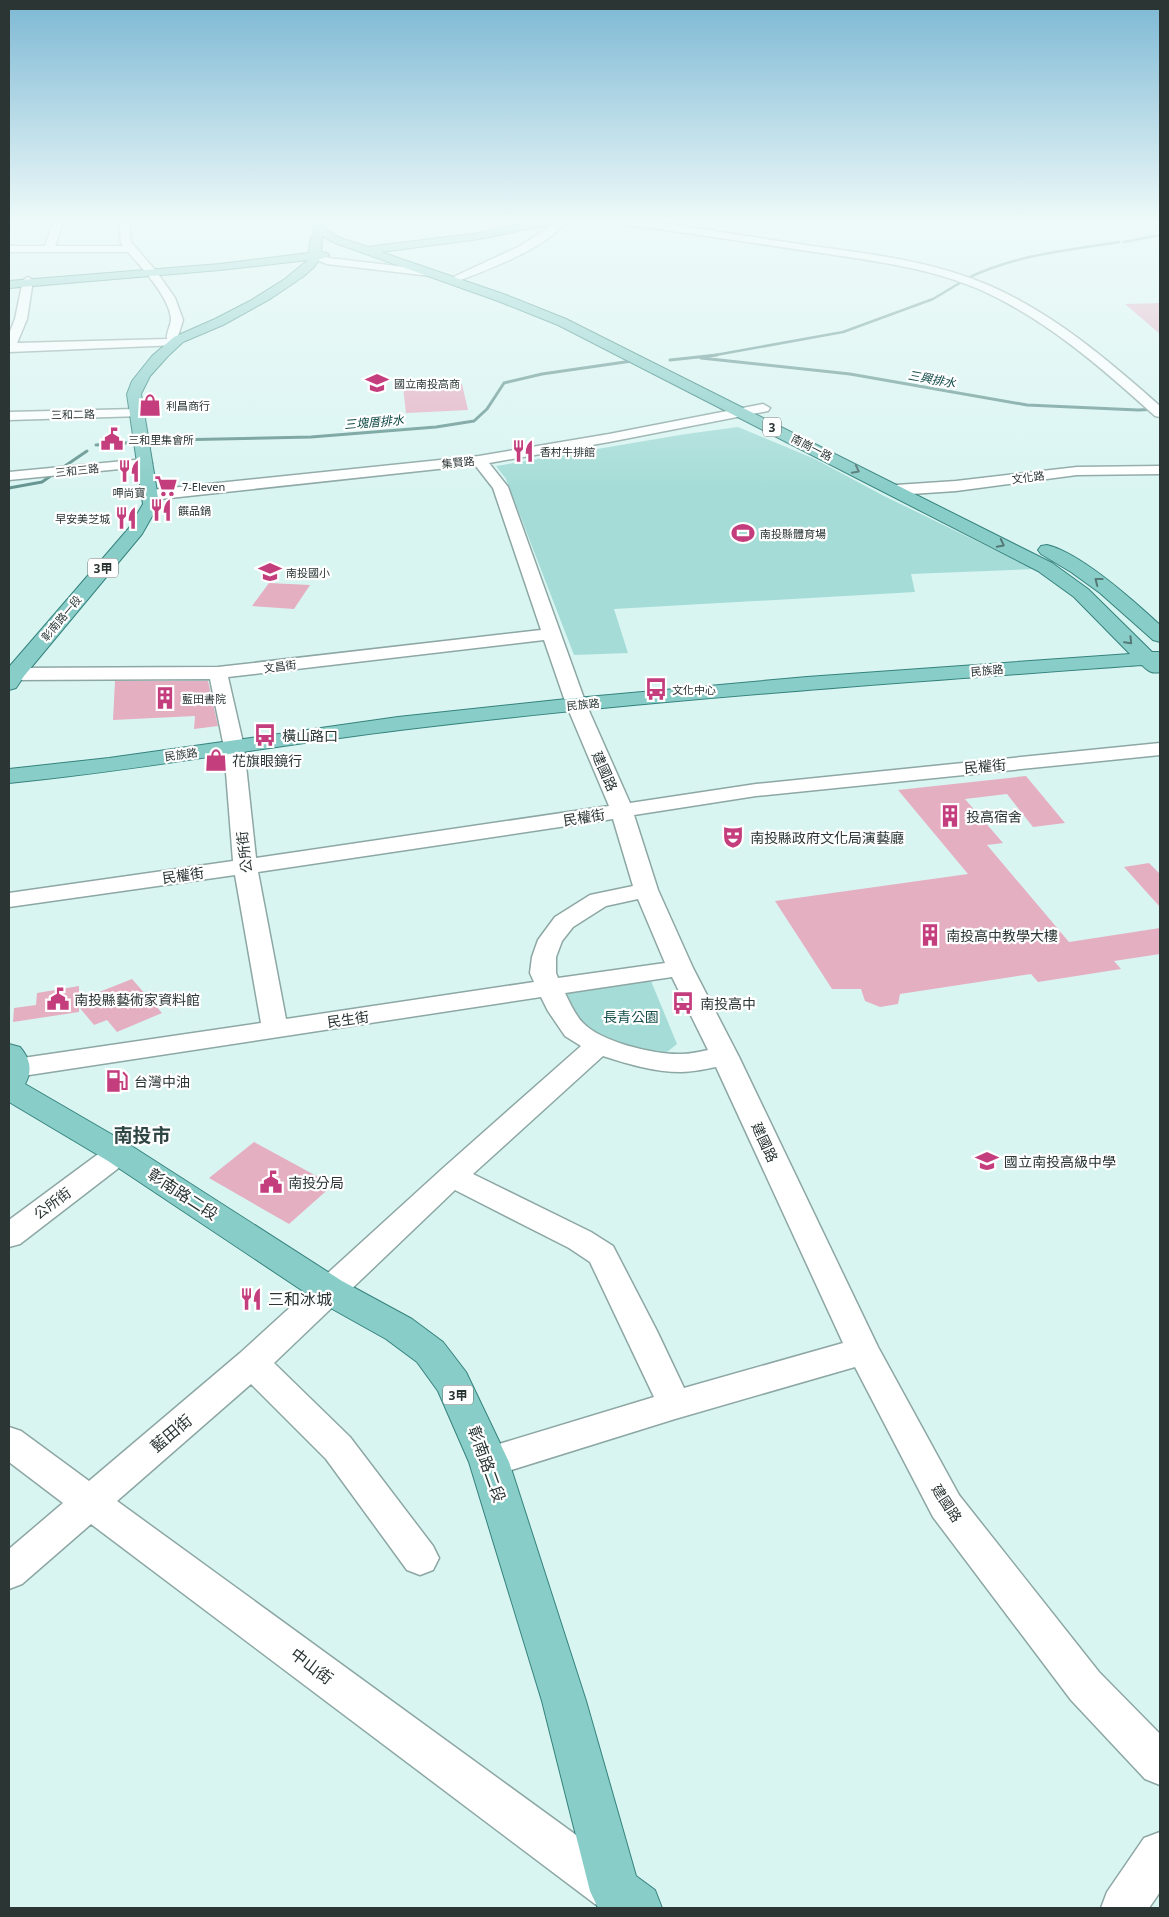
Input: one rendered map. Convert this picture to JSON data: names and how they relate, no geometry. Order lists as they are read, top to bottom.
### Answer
{
  "streets": {
    "main road": [
      "3",
      "南崗一路",
      "3甲",
      "彰南路一段",
      "民族路",
      "彰南路二段"
    ],
    "street": [
      "三和二路",
      "集賢路",
      "三和三路",
      "文化路",
      "文昌街",
      "民權街",
      "建國路",
      "公所街",
      "民生街",
      "藍田街",
      "中山街"
    ]
  },
  "crossings": [
    ["三和二路", "彰南路一段"],
    ["南崗一路", "集賢路"],
    ["南崗一路", "文化路"],
    ["南崗一路", "民族路"],
    ["集賢路", "彰南路一段"],
    ["集賢路", "建國路"],
    ["三和三路", "彰南路一段"],
    ["彰南路一段", "文昌街"],
    ["文昌街", "建國路"],
    ["文昌街", "公所街"],
    ["民族路", "建國路"],
    ["民族路", "公所街"],
    ["民權街", "建國路"],
    ["民權街", "公所街"],
    ["建國路", "民生街"],
    ["公所街", "民生街"],
    ["公所街", "彰南路二段"],
    ["民生街", "彰南路二段"],
    ["彰南路二段", "藍田街"],
    ["彰南路二段", "中山街"],
    ["藍田街", "中山街"]
  ],
  "districts": ["南投市"],
  "water": ["三興排水", "三塊厝排水"],
  "parks": ["長青公園"],
  "places": {
    "school or university": ["國立南投高商", "南投國小", "國立南投高級中學"],
    "shop": ["利昌商行", "花旗眼鏡行"],
    "public building": ["三和里集會所", "南投縣藝術家資料館", "南投分局"],
    "restaurant": [
      "香村牛排館",
      "呷尚寶",
      "饌品鍋",
      "早安美芝城",
      "三和冰城"
    ],
    "supermarket": ["7-Eleven"],
    "sports": ["南投縣體育場"],
    "bus stop": ["文化中心", "橫山路口", "南投高中"],
    "building": ["藍田書院", "投高宿舍", "南投高中教學大樓"],
    "theatre": ["南投縣政府文化局演藝廳"],
    "fuel station": ["台灣中油"]
  }
}
